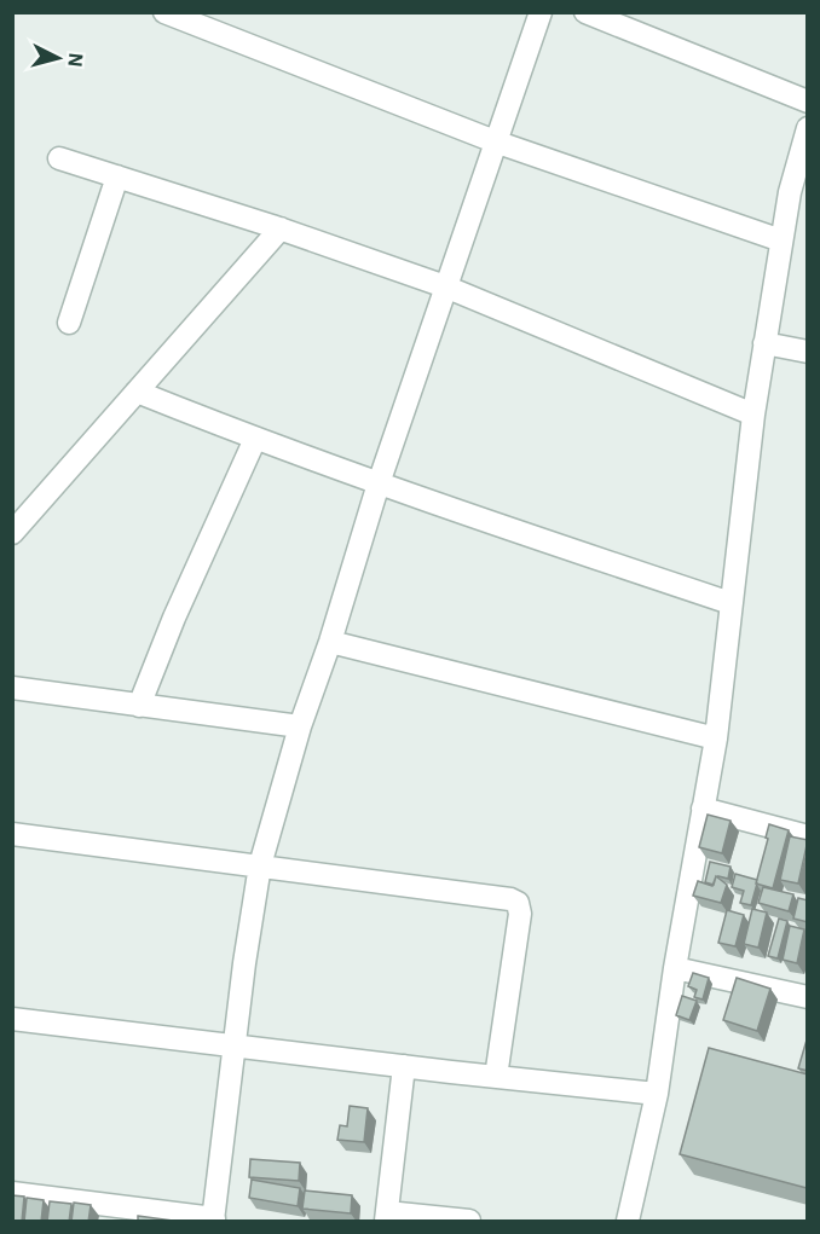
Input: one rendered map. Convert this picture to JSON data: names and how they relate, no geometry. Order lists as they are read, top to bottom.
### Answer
{
  "north": "right"
}
